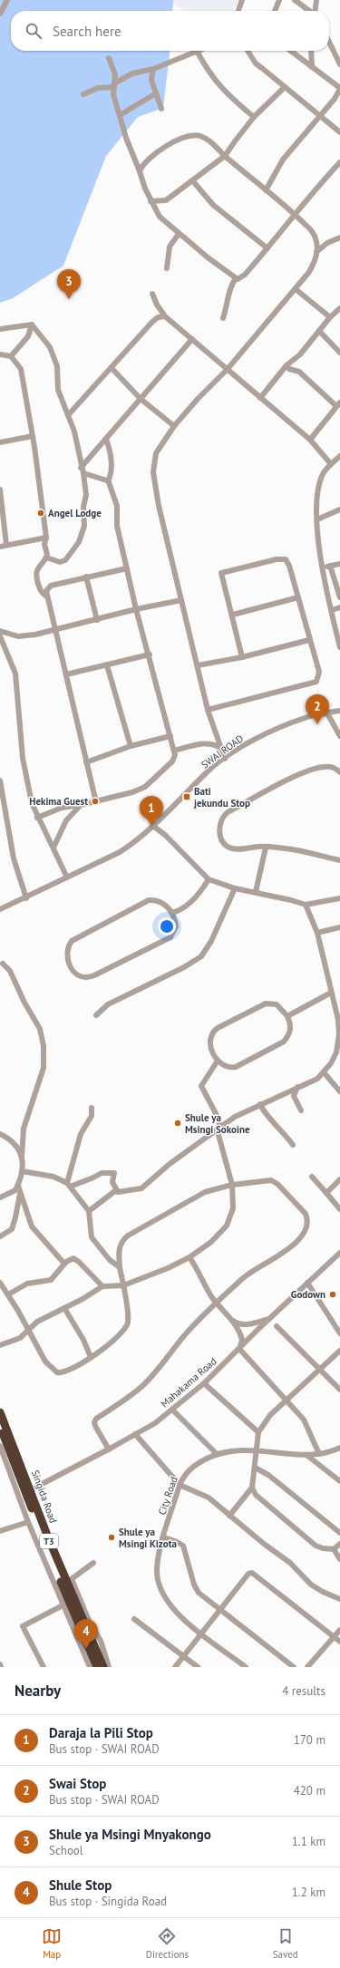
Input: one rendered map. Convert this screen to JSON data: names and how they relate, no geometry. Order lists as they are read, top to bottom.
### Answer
{
  "streets": {
    "highway": ["Singida Road", "T3"],
    "street": ["SWAI ROAD", "Mahakama Road", "City Road"]
  },
  "crossings": [
    ["Mahakama Road", "Singida Road"]
  ],
  "places": {
    "other": [
      "Angel Lodge",
      "Hekima Guest",
      "Shule ya Msingi Sokoine",
      "Godown",
      "Shule ya Msingi Kizota"
    ],
    "transit": ["Bati jekundu Stop"]
  },
  "page": {
    "search": "Search here",
    "pins": [
      "3",
      "2",
      "1",
      "4"
    ],
    "heading": ["Nearby", "4 results"],
    "list": [
      {
        "mark": "1",
        "name": "Daraja la Pili Stop",
        "note": "Bus stop · SWAI ROAD",
        "value": "170 m"
      },
      {
        "mark": "2",
        "name": "Swai Stop",
        "note": "Bus stop · SWAI ROAD",
        "value": "420 m"
      },
      {
        "mark": "3",
        "name": "Shule ya Msingi Mnyakongo",
        "note": "School",
        "value": "1.1 km"
      },
      {
        "mark": "4",
        "name": "Shule Stop",
        "note": "Bus stop · Singida Road",
        "value": "1.2 km"
      }
    ],
    "nav": ["Map", "Directions", "Saved"]
  }
}
